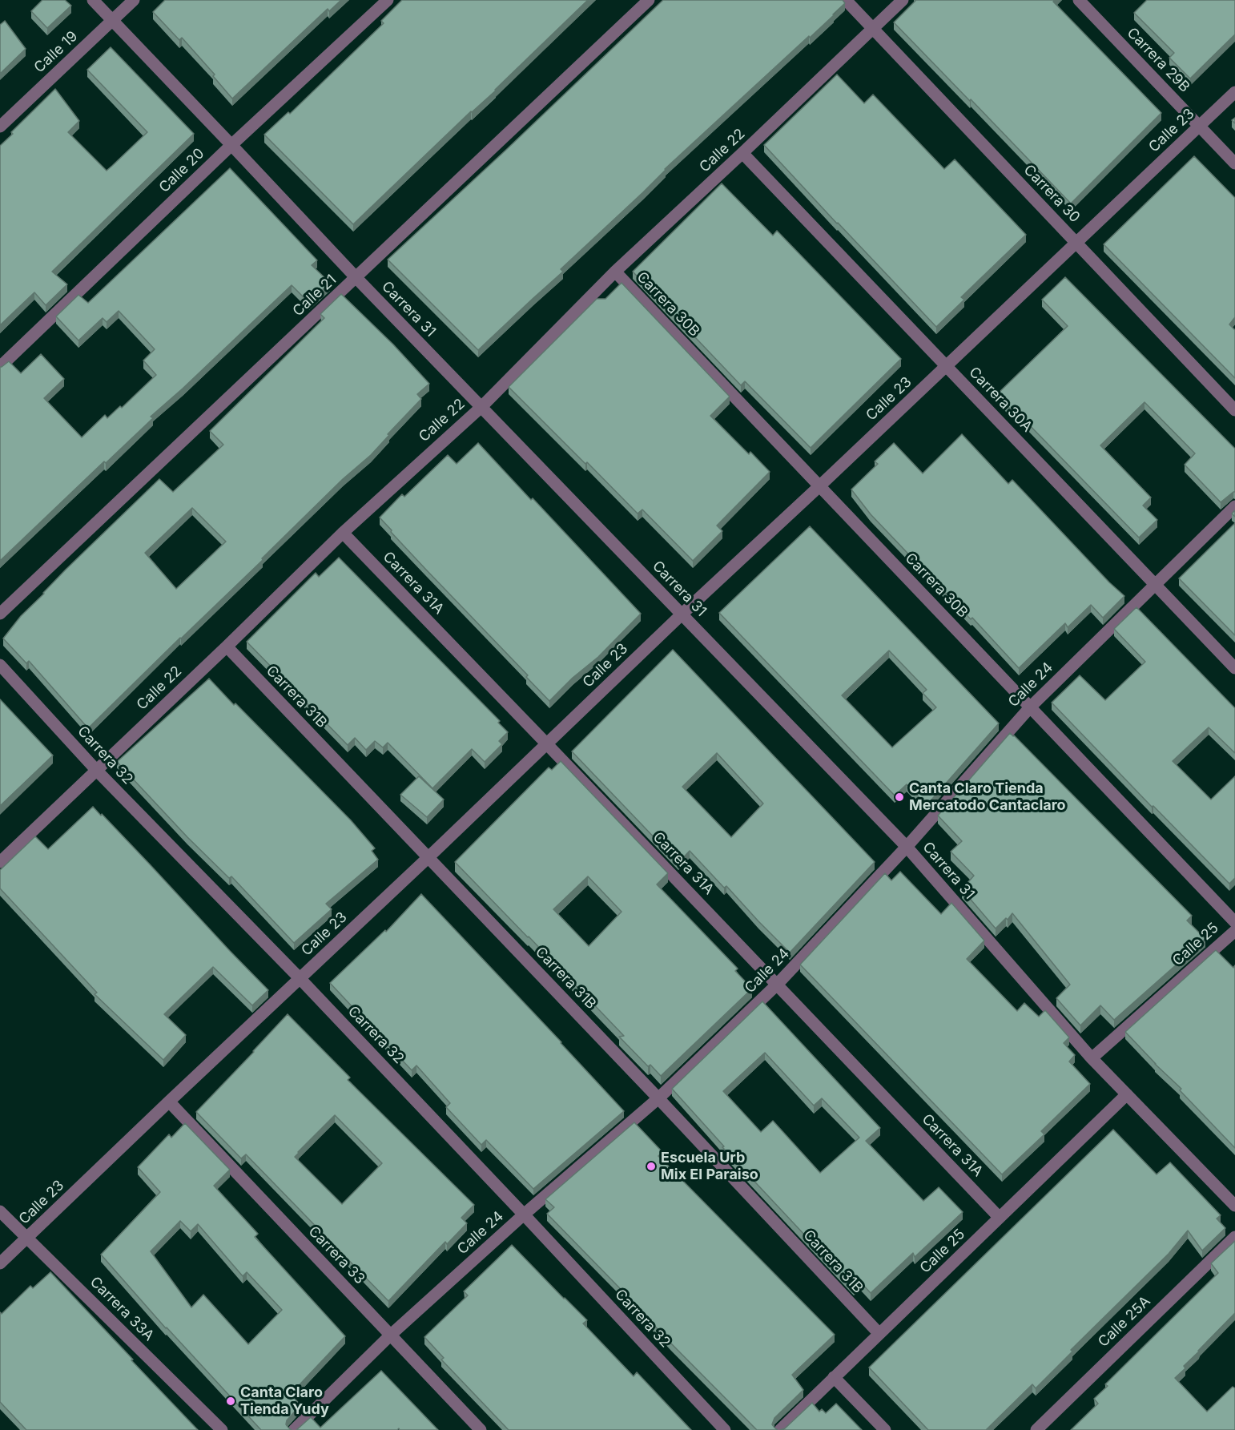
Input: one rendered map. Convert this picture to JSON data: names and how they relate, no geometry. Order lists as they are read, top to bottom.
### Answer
{
  "streets": {
    "street": [
      "Calle 19",
      "Carrera 29B",
      "Calle 23",
      "Calle 22",
      "Calle 20",
      "Carrera 30",
      "Calle 21",
      "Carrera 30B",
      "Carrera 31",
      "Carrera 30A",
      "Carrera 31A",
      "Calle 24",
      "Carrera 31B",
      "Carrera 32",
      "Calle 25",
      "Carrera 33",
      "Carrera 33A",
      "Calle 25A"
    ]
  },
  "crossings": [
    ["Calle 19", "Carrera 31"],
    ["Carrera 29B", "Calle 23"],
    ["Calle 23", "Carrera 30"],
    ["Calle 23", "Carrera 30B"],
    ["Calle 23", "Carrera 31"],
    ["Calle 23", "Carrera 30A"],
    ["Calle 23", "Carrera 31A"],
    ["Calle 23", "Carrera 31B"],
    ["Calle 23", "Carrera 32"],
    ["Calle 23", "Carrera 33"],
    ["Calle 23", "Carrera 33A"],
    ["Calle 22", "Carrera 30"],
    ["Calle 22", "Carrera 30B"],
    ["Calle 22", "Carrera 31"],
    ["Calle 22", "Carrera 30A"],
    ["Calle 22", "Carrera 31A"],
    ["Calle 22", "Carrera 31B"],
    ["Calle 22", "Carrera 32"],
    ["Calle 20", "Carrera 31"],
    ["Calle 21", "Carrera 31"],
    ["Carrera 30B", "Calle 24"],
    ["Carrera 31", "Calle 24"],
    ["Carrera 31", "Calle 25"],
    ["Carrera 30A", "Calle 24"],
    ["Carrera 31A", "Calle 24"],
    ["Carrera 31A", "Calle 25"],
    ["Calle 24", "Carrera 31B"],
    ["Calle 24", "Carrera 32"],
    ["Calle 24", "Carrera 33"],
    ["Carrera 31B", "Calle 25"]
  ],
  "places": ["Canta Claro Tienda Mercatodo Cantaclaro", "Escuela Urb Mix El Paraiso", "Canta Claro Tienda Yudy"]
}
